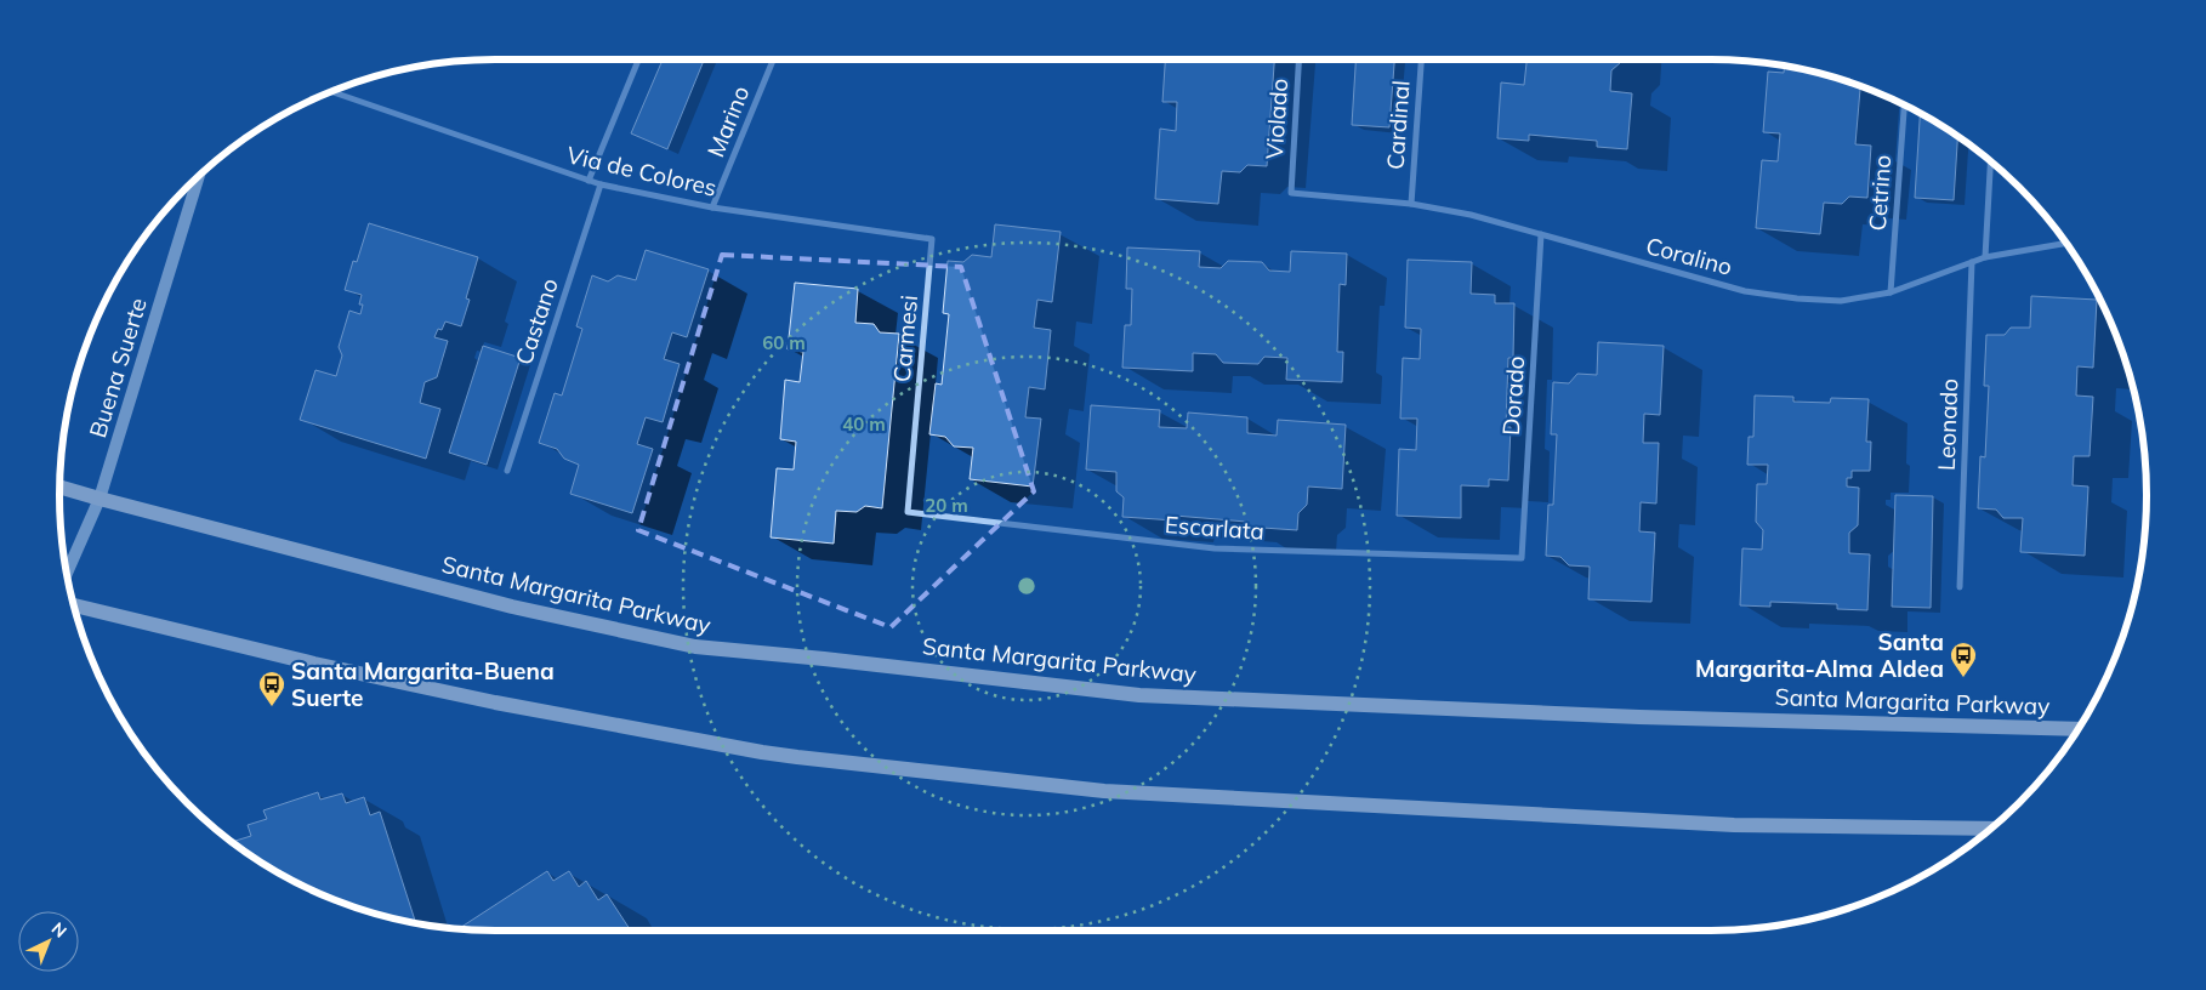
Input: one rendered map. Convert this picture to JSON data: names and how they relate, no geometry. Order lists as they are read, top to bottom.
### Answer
{
  "streets": {
    "main road": ["Santa Margarita Parkway"],
    "street": [
      "Violado",
      "Marino",
      "Cardinal",
      "Via de Colores",
      "Cetrino",
      "Coralino",
      "Castano",
      "Carmesi",
      "Buena Suerte",
      "Dorado",
      "Leonado",
      "Escarlata"
    ]
  },
  "crossings": [
    ["Violado", "Coralino"],
    ["Marino", "Via de Colores"],
    ["Cardinal", "Coralino"],
    ["Via de Colores", "Castano"],
    ["Via de Colores", "Carmesi"],
    ["Cetrino", "Coralino"],
    ["Coralino", "Dorado"],
    ["Coralino", "Leonado"],
    ["Carmesi", "Escarlata"],
    ["Buena Suerte", "Santa Margarita Parkway"],
    ["Dorado", "Escarlata"]
  ],
  "places": {
    "bus stop": ["Santa Margarita-Alma Aldea", "Santa Margarita-Buena Suerte"]
  },
  "north": "top right",
  "rings": ["60 m", "40 m", "20 m"]
}
